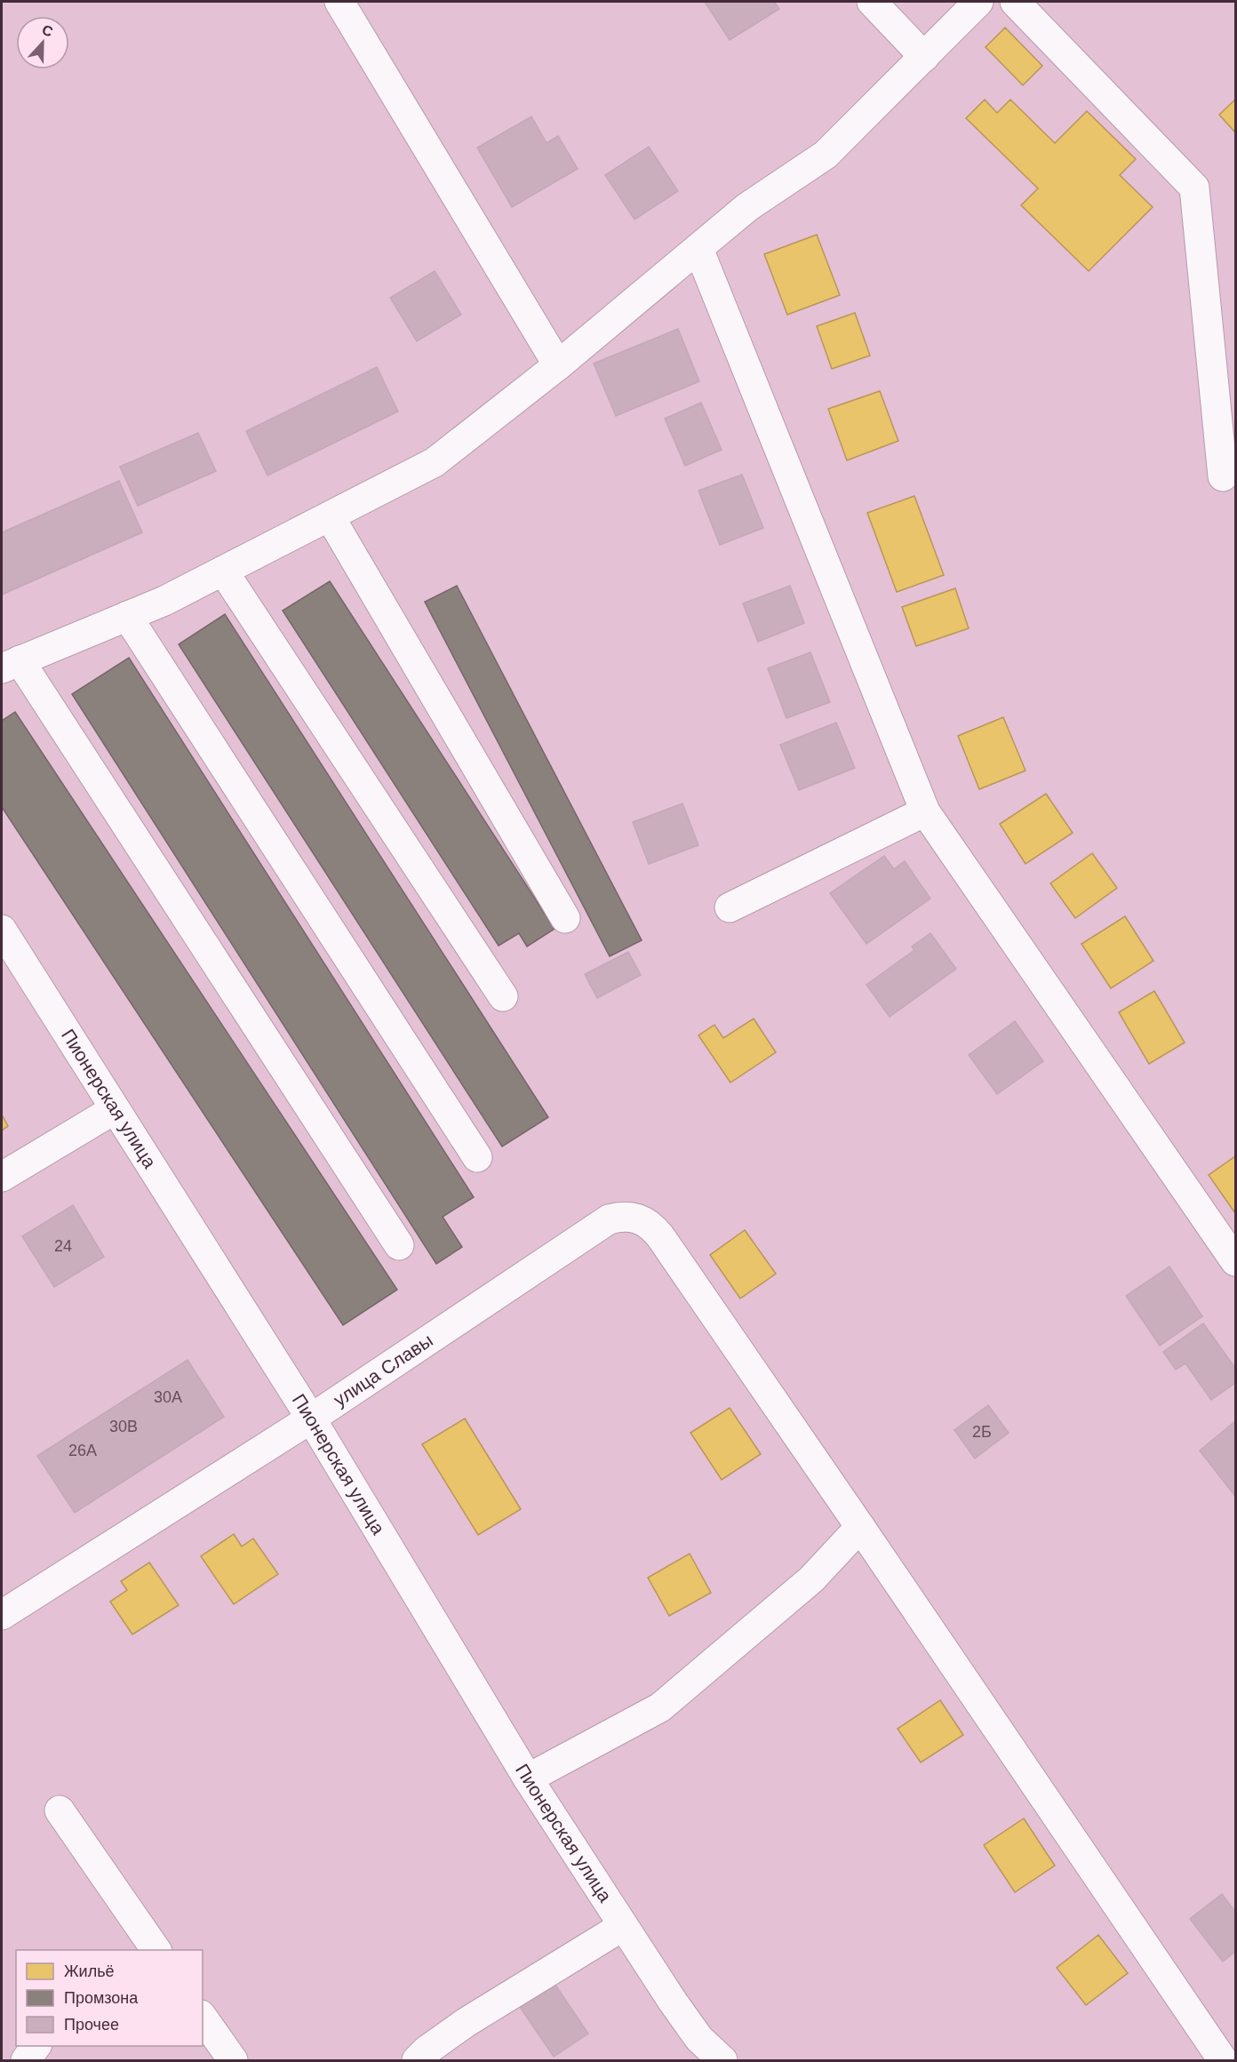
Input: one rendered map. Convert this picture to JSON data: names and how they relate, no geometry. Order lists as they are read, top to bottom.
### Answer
{
  "streets": {
    "street": ["Пионерская улица", "улица Славы"]
  },
  "crossings": [
    ["Пионерская улица", "улица Славы"]
  ],
  "house_numbers": [
    "24",
    "30А",
    "30В",
    "2Б",
    "26А"
  ],
  "legend": ["Жильё", "Промзона", "Прочее"],
  "north": "top"
}
